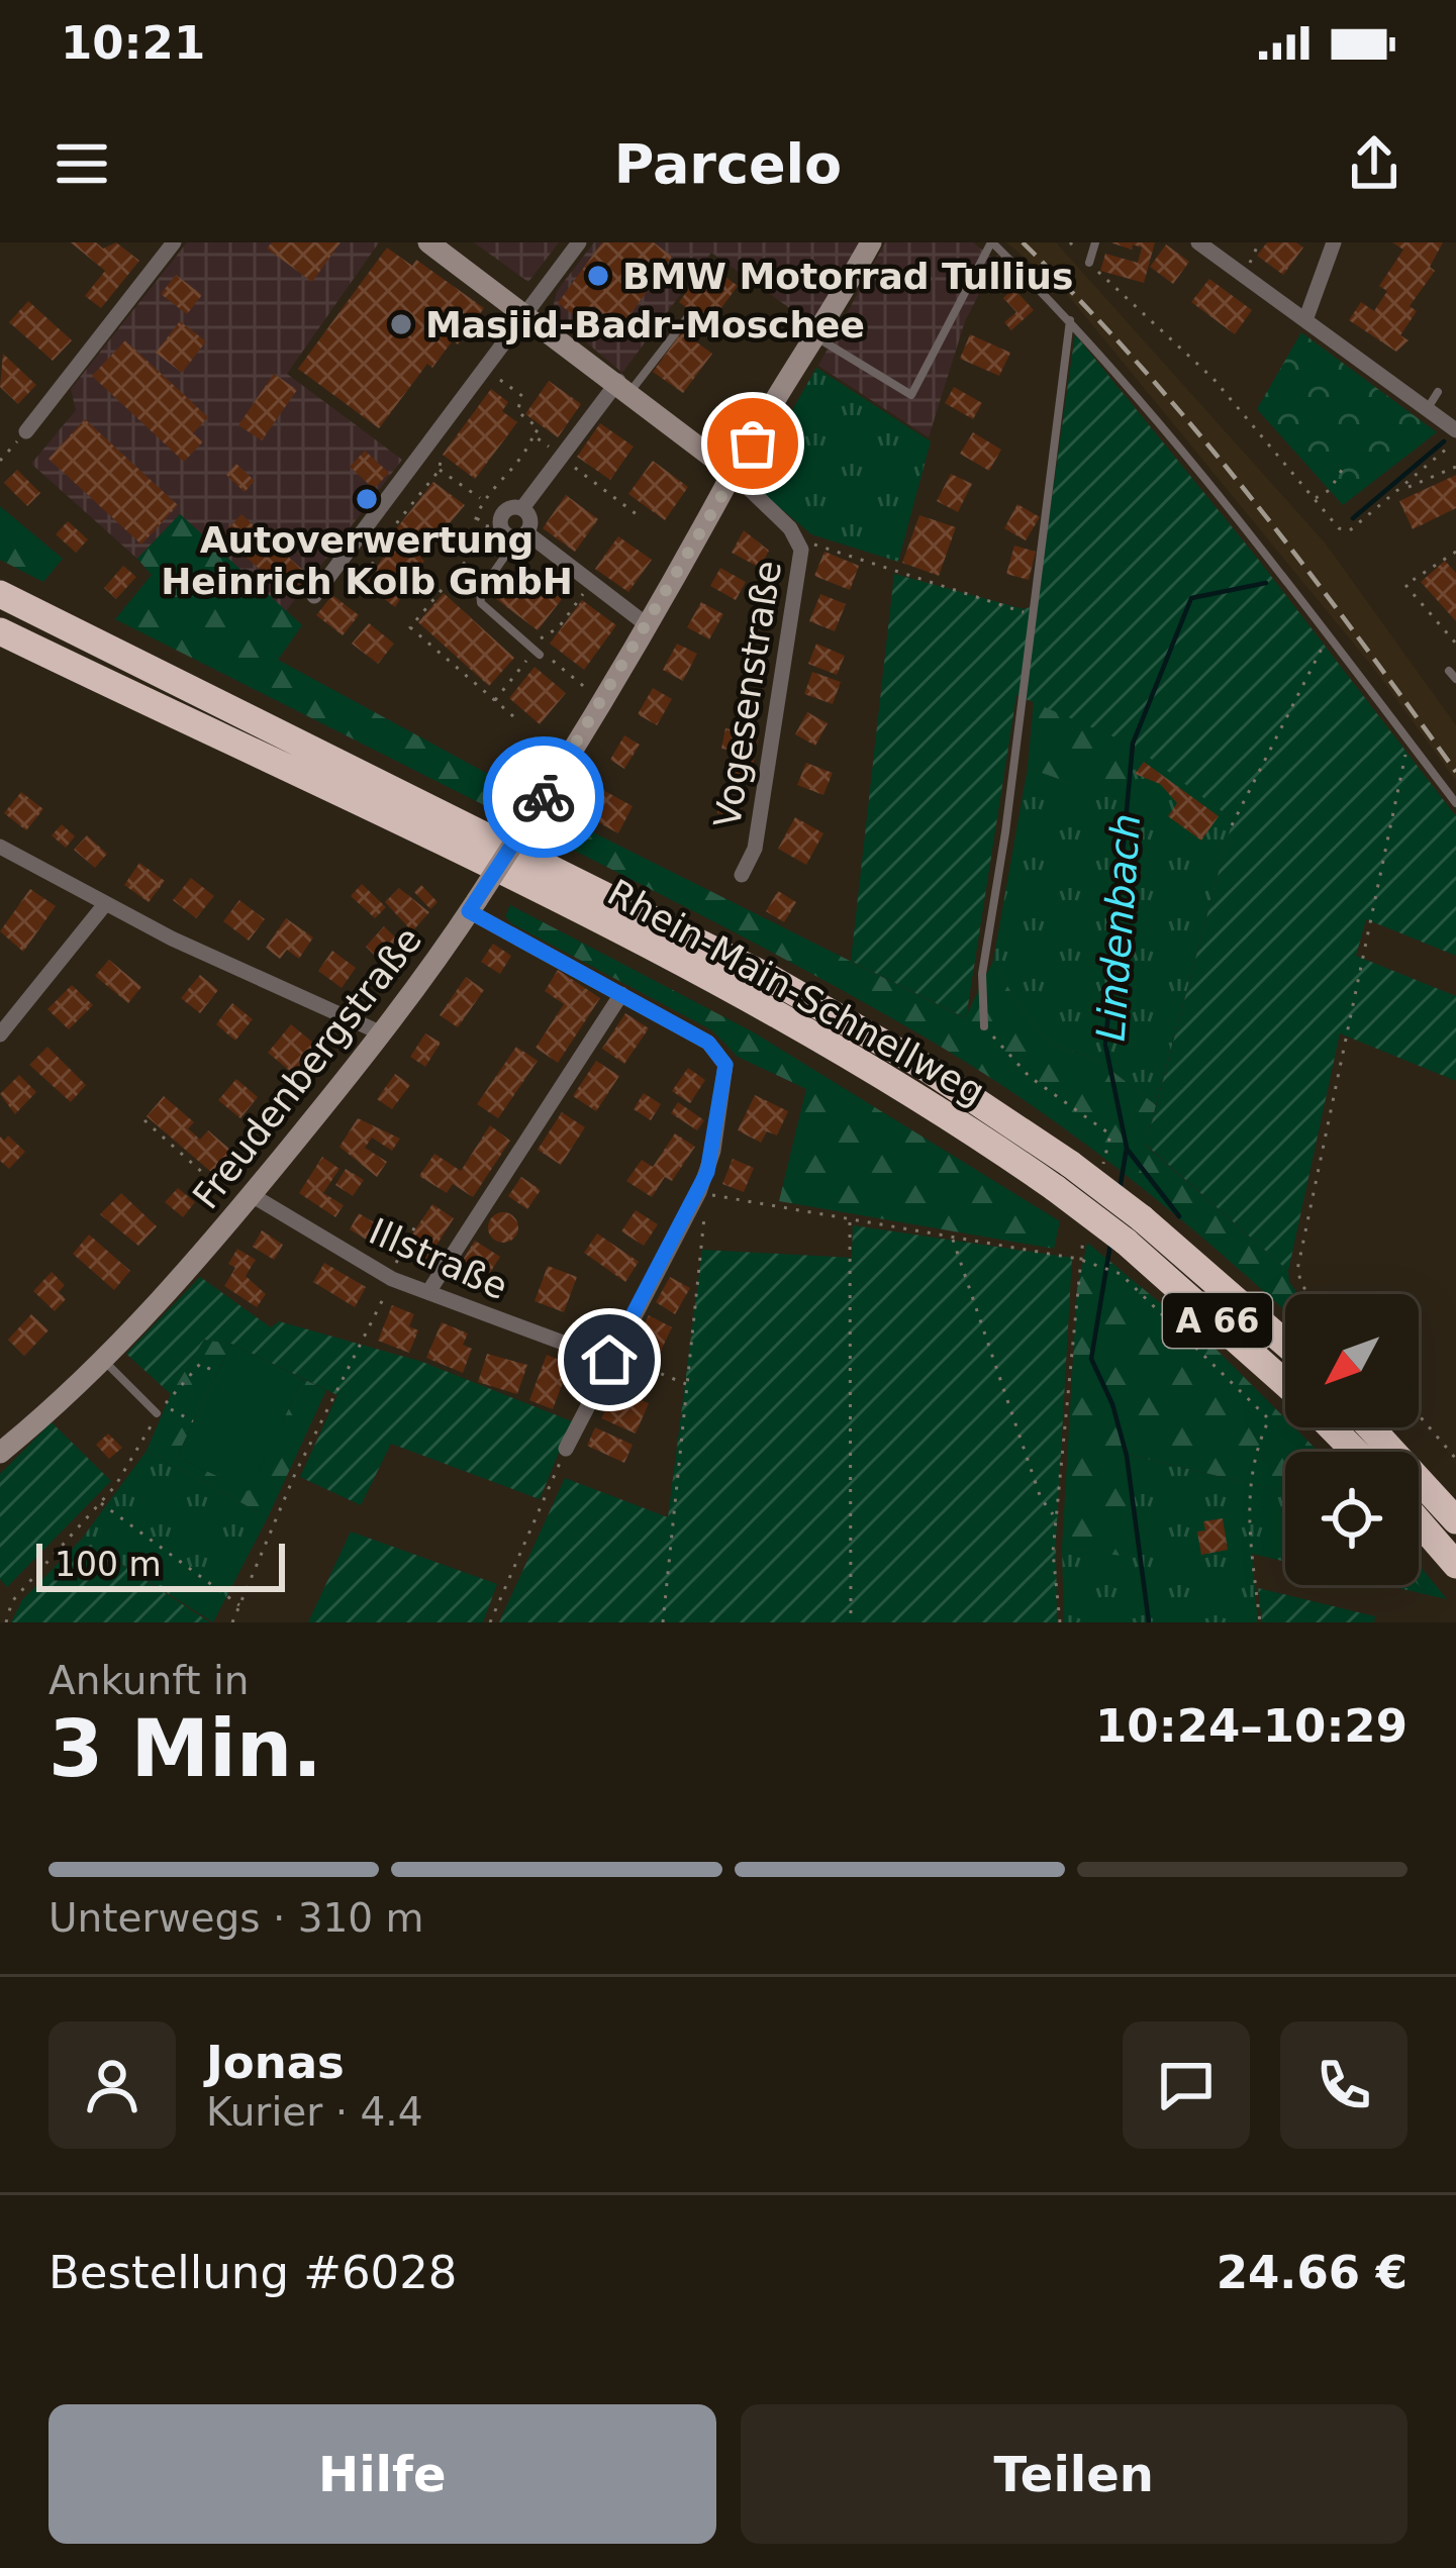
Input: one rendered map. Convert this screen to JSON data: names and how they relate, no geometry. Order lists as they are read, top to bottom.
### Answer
{
  "streets": {
    "highway": ["Rhein-Main-Schnellweg", "A 66"],
    "street": ["Vogesenstraße", "Freudenbergstraße", "Illstraße"]
  },
  "crossings": [
    ["Vogesenstraße", "Freudenbergstraße"],
    ["Freudenbergstraße", "Illstraße"]
  ],
  "water": ["Lindenbach"],
  "places": ["BMW Motorrad Tullius", "Masjid-Badr-Moschee", "Autoverwertung Heinrich Kolb GmbH"],
  "scale_bar": "100 m",
  "north": "bottom left",
  "page": {
    "status": "10:21",
    "header": "Parcelo",
    "scale": "100 m",
    "heading": ["3 Min.", "Ankunft in", "10:24–10:29"],
    "panel": [
      "Jonas",
      "Kurier · 4.4",
      "Bestellung #6028",
      "24.66 €"
    ],
    "bar": "Unterwegs · 310 m",
    "buttons": ["Hilfe", "Teilen"]
  }
}
